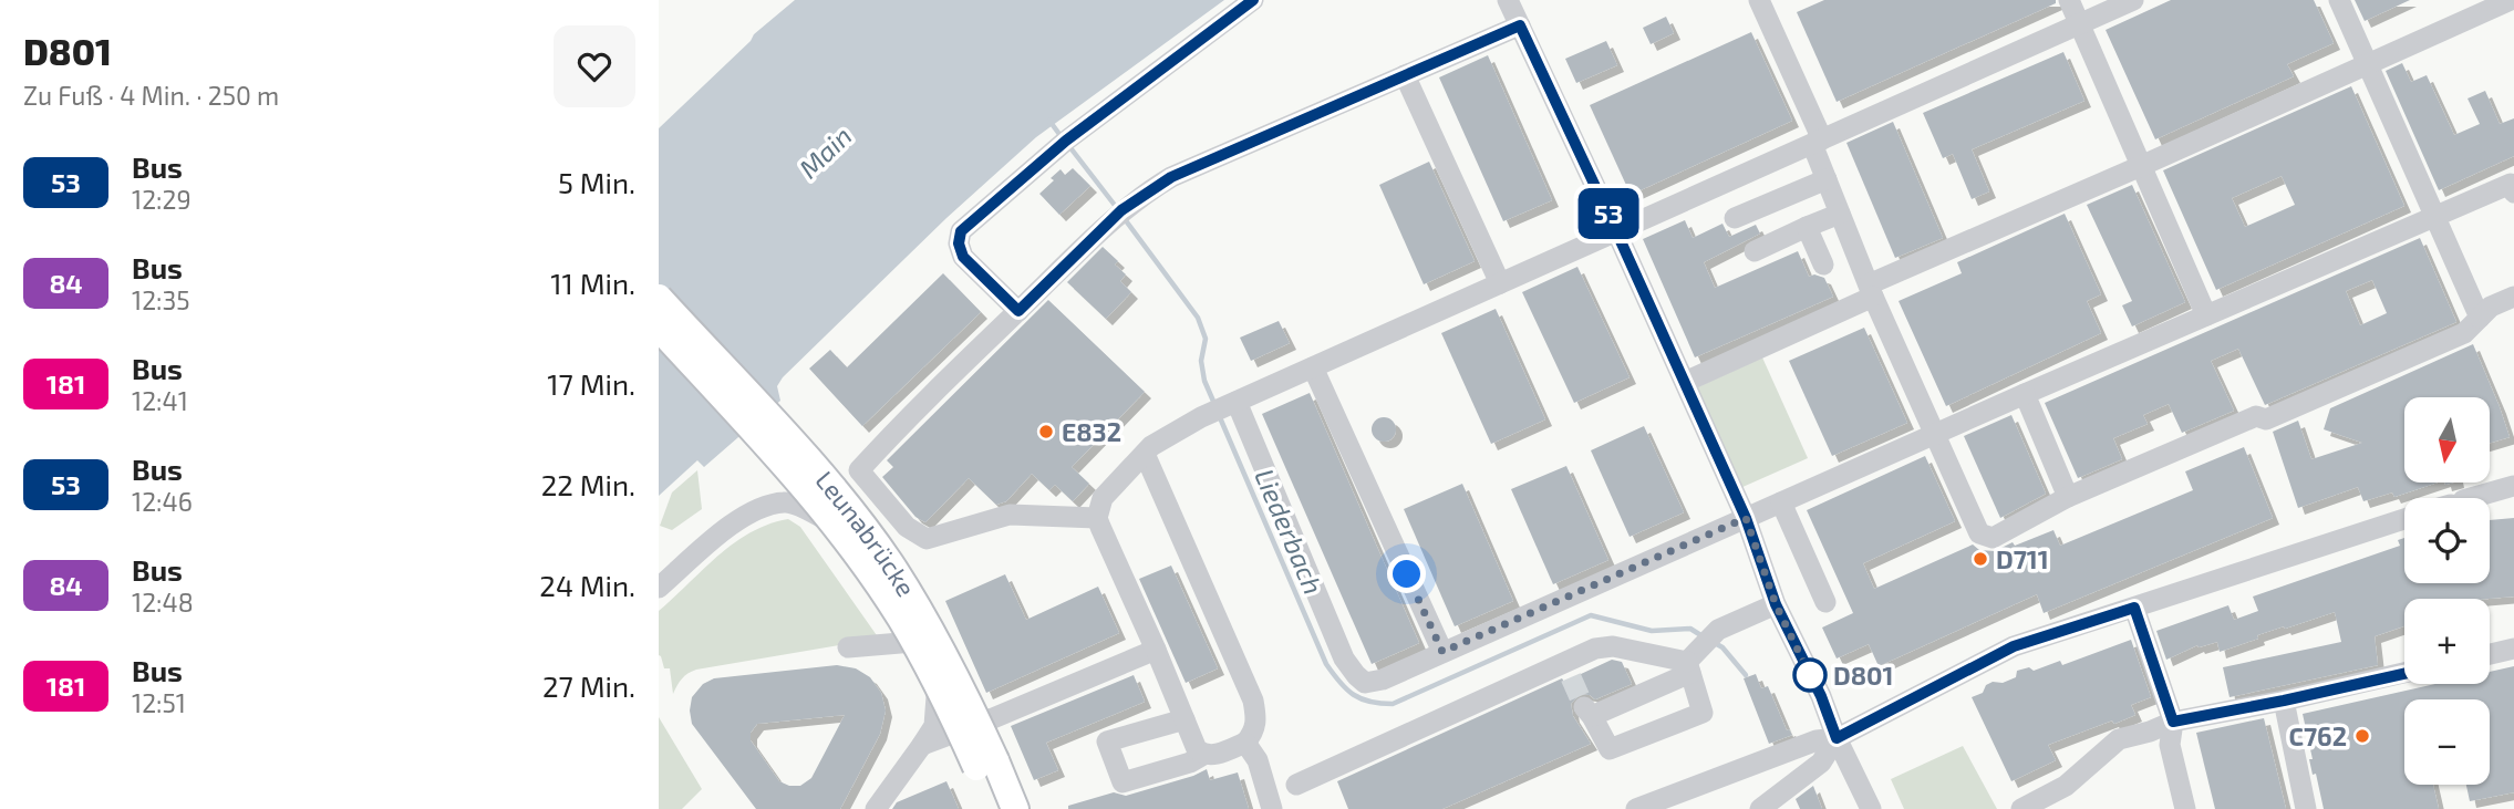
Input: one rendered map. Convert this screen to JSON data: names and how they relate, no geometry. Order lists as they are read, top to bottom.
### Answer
{
  "streets": {
    "main road": ["Leunabrücke"]
  },
  "water": ["Main", "Liederbach"],
  "places": [
    "E832",
    "D711",
    "D801",
    "C762"
  ],
  "lines": ["bus line 53"],
  "north": "bottom",
  "page": {
    "heading": ["D801", "Zu Fuß · 4 Min. · 250 m"],
    "on_map": "53",
    "list": [
      {
        "mark": "53",
        "name": "Bus",
        "note": "12:29",
        "value": "5 Min."
      },
      {
        "mark": "84",
        "name": "Bus",
        "note": "12:35",
        "value": "11 Min."
      },
      {
        "mark": "181",
        "name": "Bus",
        "note": "12:41",
        "value": "17 Min."
      },
      {
        "mark": "53",
        "name": "Bus",
        "note": "12:46",
        "value": "22 Min."
      },
      {
        "mark": "84",
        "name": "Bus",
        "note": "12:48",
        "value": "24 Min."
      },
      {
        "mark": "181",
        "name": "Bus",
        "note": "12:51",
        "value": "27 Min."
      }
    ],
    "map_buttons": ["+", "−"]
  }
}
